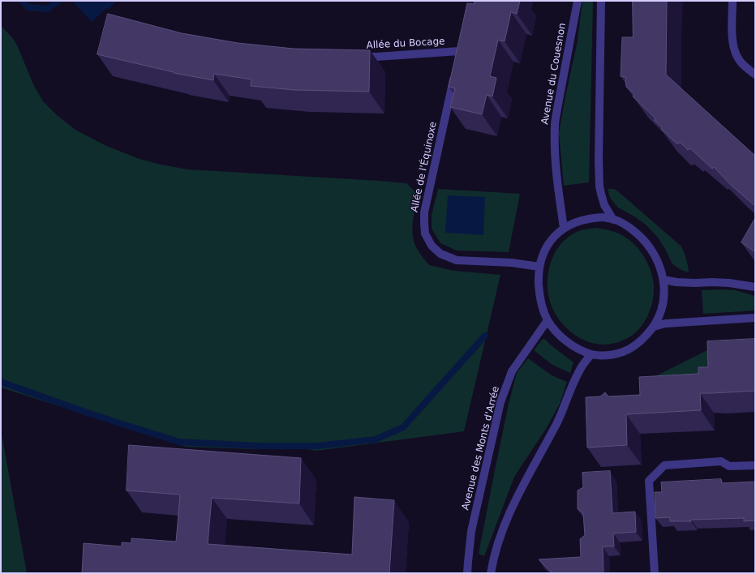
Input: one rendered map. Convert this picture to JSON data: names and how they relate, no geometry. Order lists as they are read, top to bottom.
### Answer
{
  "streets": {
    "street": [
      "Allée du Bocage",
      "Avenue du Couesnon",
      "Allée de l'Équinoxe",
      "Avenue des Monts d'Arrée"
    ]
  }
}
